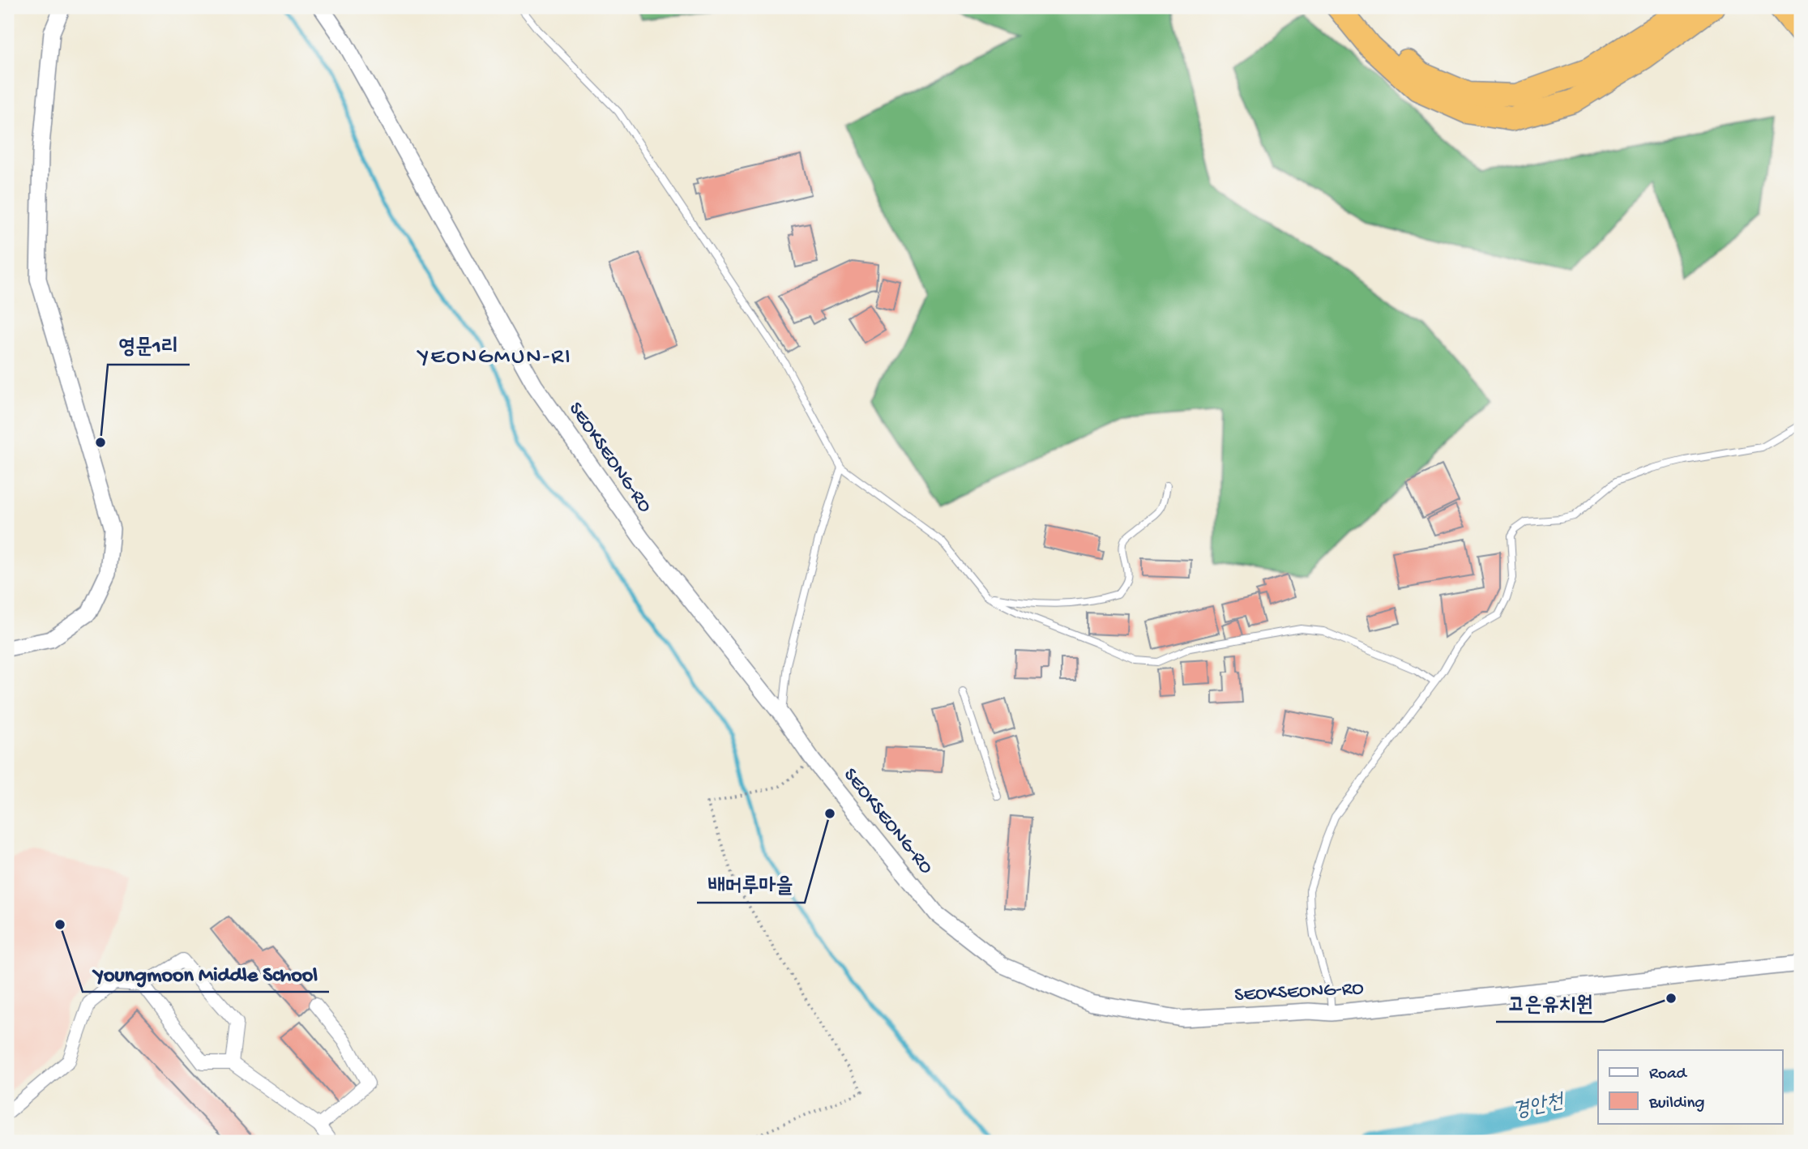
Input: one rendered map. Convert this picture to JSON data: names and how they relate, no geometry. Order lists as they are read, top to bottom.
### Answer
{
  "streets": {
    "street": ["SEOKSEONG-RO"]
  },
  "districts": ["YEONGMUN-RI"],
  "water": ["경안천"],
  "places": [
    "영문1리",
    "배머루마을",
    "Youngmoon Middle School",
    "고은유치원"
  ],
  "legend": ["Road", "Building"]
}
